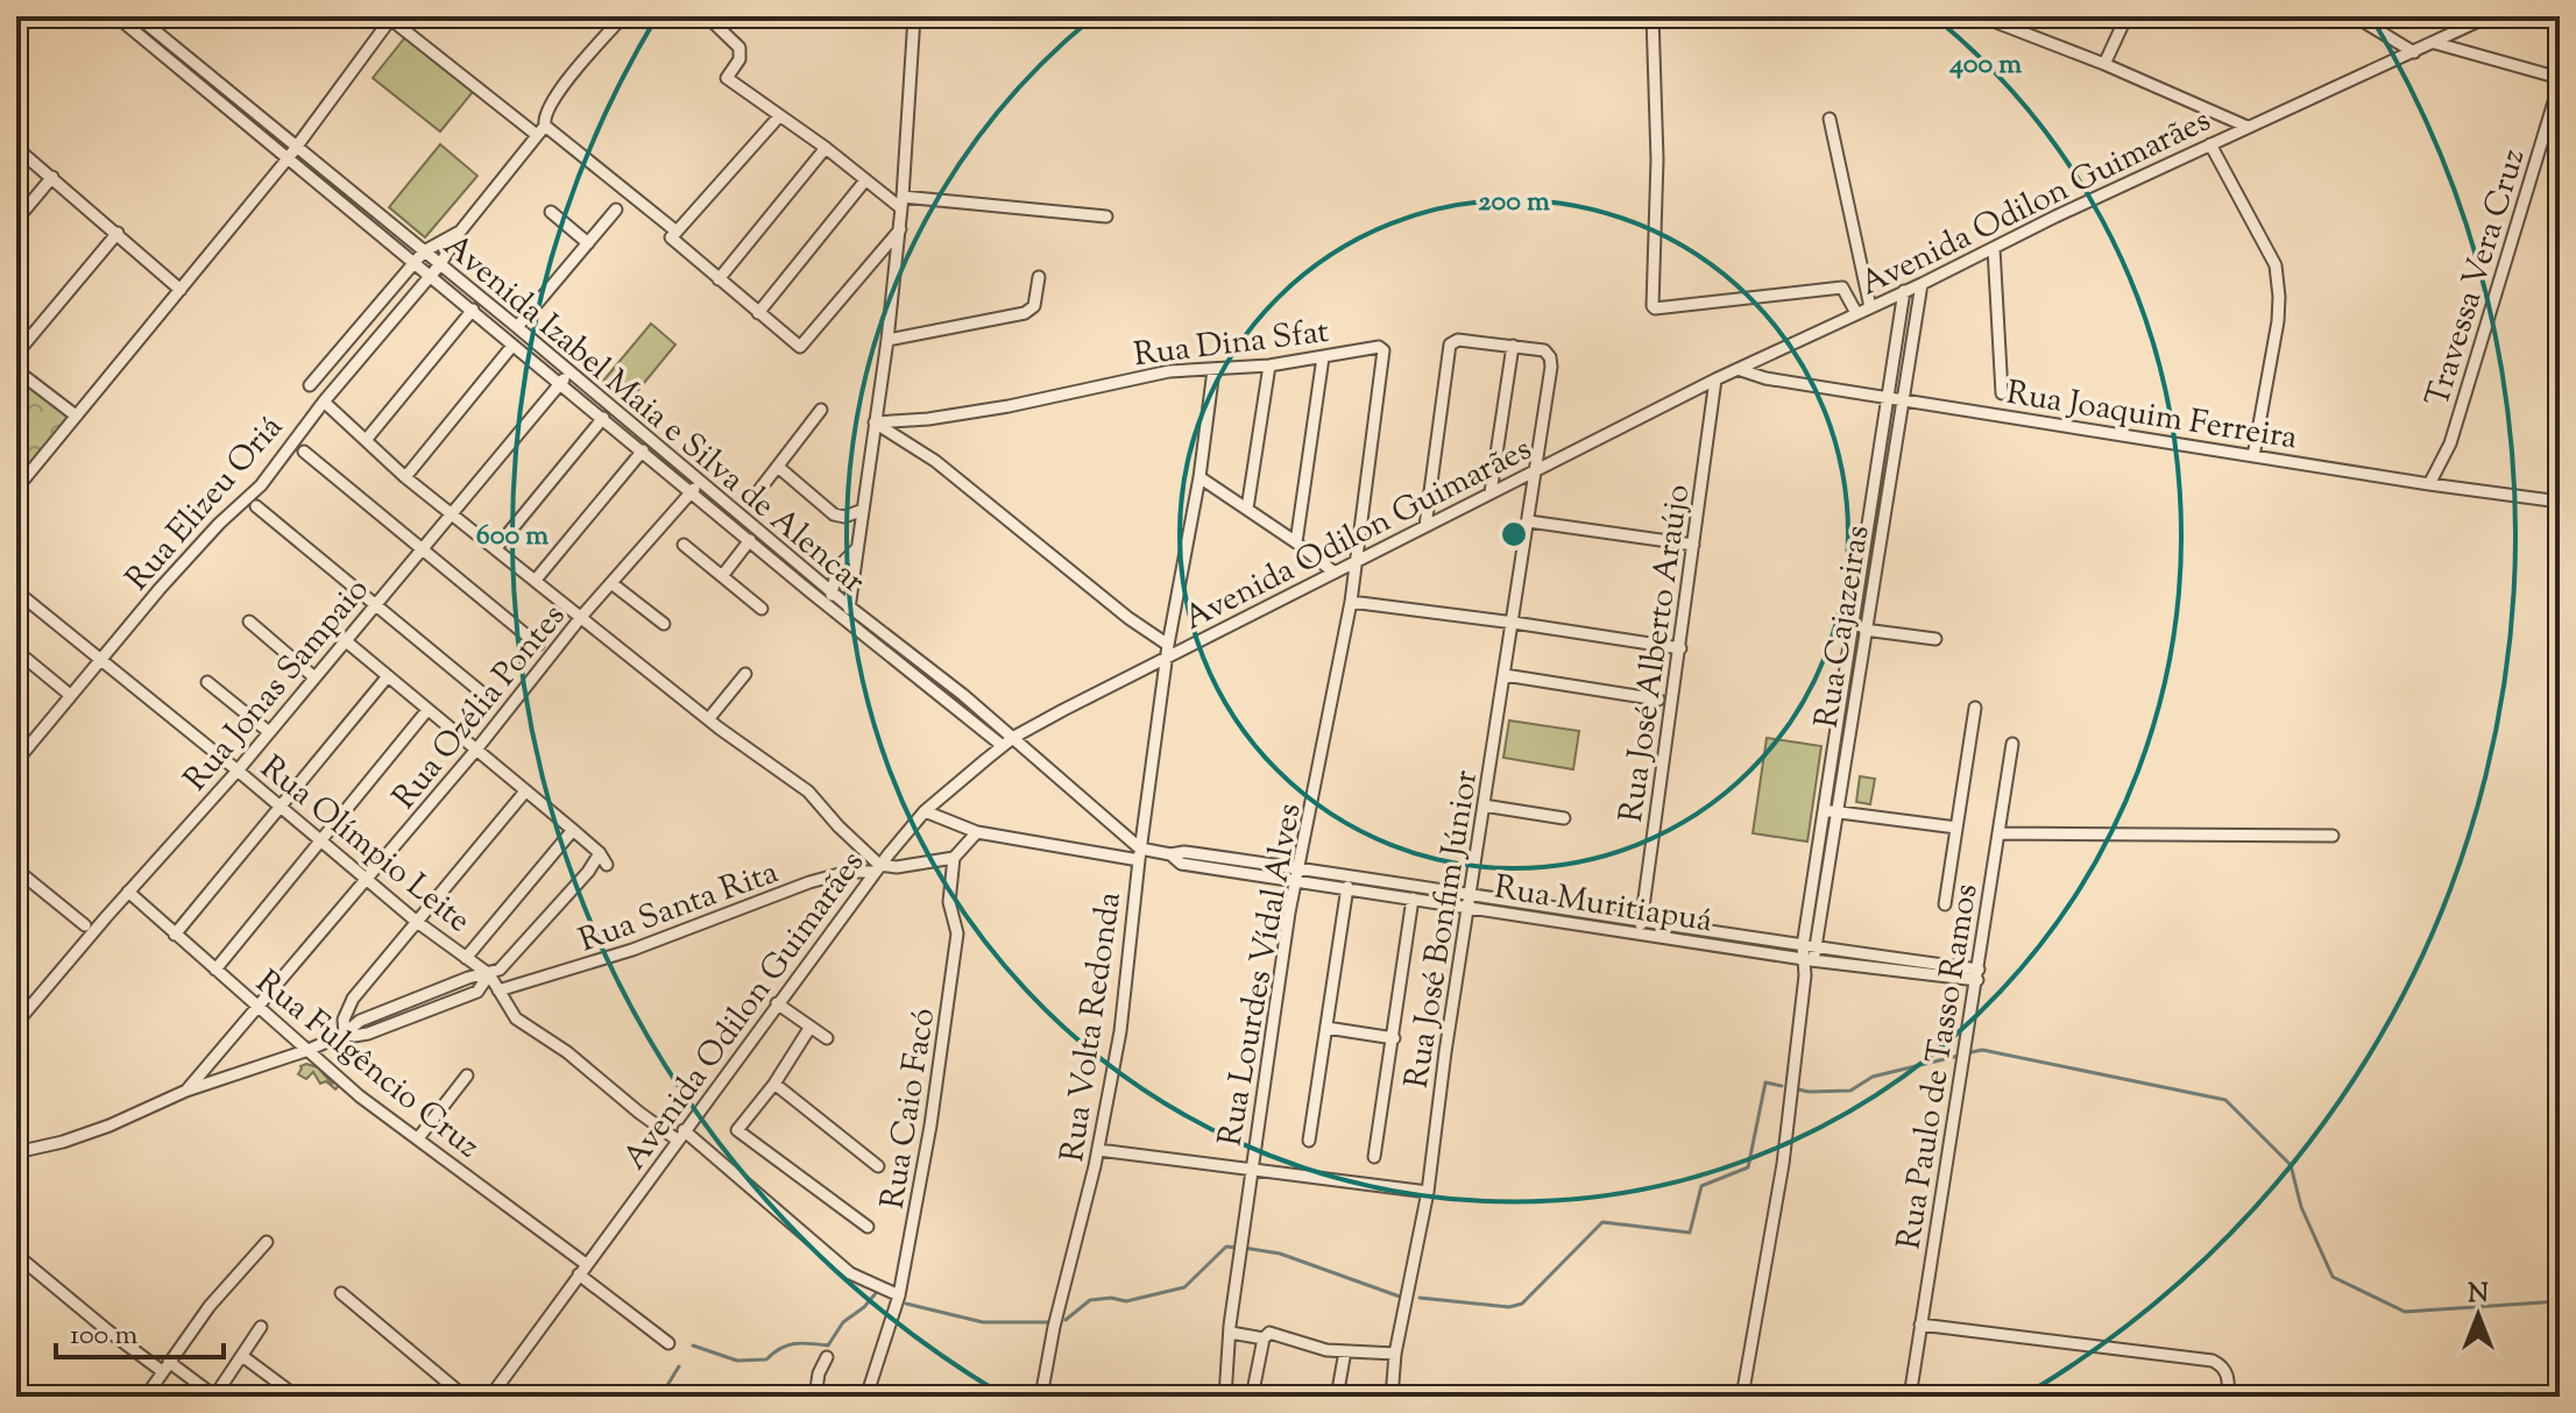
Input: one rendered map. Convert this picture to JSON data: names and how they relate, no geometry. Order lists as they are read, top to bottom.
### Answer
{
  "streets": {
    "street": [
      "Avenida Odilon Guimarães",
      "Travessa Vera Cruz",
      "Rua Dina Sfat",
      "Avenida Izabel Maia e Silva de Alencar",
      "Rua Joaquim Ferreira",
      "Rua Elizeu Oriá",
      "Rua Cajazeiras",
      "Rua José Alberto Araújo",
      "Rua Jonas Sampaio",
      "Rua Ozélia Pontes",
      "Rua Olímpio Leite",
      "Rua Muritiapuá",
      "Rua Santa Rita",
      "Rua José Bonfim Júnior",
      "Rua Lourdes Vídal Alves",
      "Rua Volta Redonda",
      "Rua Fulgêncio Cruz",
      "Rua Paulo de Tasso Ramos",
      "Rua Caio Facó"
    ]
  },
  "crossings": [
    ["Avenida Odilon Guimarães", "Rua Dina Sfat"],
    ["Avenida Odilon Guimarães", "Avenida Izabel Maia e Silva de Alencar"],
    ["Avenida Odilon Guimarães", "Rua Joaquim Ferreira"],
    ["Avenida Odilon Guimarães", "Rua Cajazeiras"],
    ["Avenida Odilon Guimarães", "Rua José Alberto Araújo"],
    ["Avenida Odilon Guimarães", "Rua Olímpio Leite"],
    ["Avenida Odilon Guimarães", "Rua Muritiapuá"],
    ["Avenida Odilon Guimarães", "Rua Santa Rita"],
    ["Avenida Odilon Guimarães", "Rua José Bonfim Júnior"],
    ["Avenida Odilon Guimarães", "Rua Lourdes Vídal Alves"],
    ["Avenida Odilon Guimarães", "Rua Volta Redonda"],
    ["Avenida Odilon Guimarães", "Rua Fulgêncio Cruz"],
    ["Travessa Vera Cruz", "Rua Joaquim Ferreira"],
    ["Rua Dina Sfat", "Rua Lourdes Vídal Alves"],
    ["Rua Dina Sfat", "Rua Volta Redonda"],
    ["Avenida Izabel Maia e Silva de Alencar", "Rua Elizeu Oriá"],
    ["Avenida Izabel Maia e Silva de Alencar", "Rua Jonas Sampaio"],
    ["Avenida Izabel Maia e Silva de Alencar", "Rua Ozélia Pontes"],
    ["Avenida Izabel Maia e Silva de Alencar", "Rua Muritiapuá"],
    ["Avenida Izabel Maia e Silva de Alencar", "Rua Volta Redonda"],
    ["Rua Joaquim Ferreira", "Rua Cajazeiras"],
    ["Rua Elizeu Oriá", "Rua Olímpio Leite"],
    ["Rua Cajazeiras", "Rua Muritiapuá"],
    ["Rua José Alberto Araújo", "Rua Muritiapuá"],
    ["Rua Jonas Sampaio", "Rua Olímpio Leite"],
    ["Rua Jonas Sampaio", "Rua Fulgêncio Cruz"],
    ["Rua Ozélia Pontes", "Rua Olímpio Leite"],
    ["Rua Ozélia Pontes", "Rua Fulgêncio Cruz"],
    ["Rua Olímpio Leite", "Rua Santa Rita"],
    ["Rua Olímpio Leite", "Rua Caio Facó"],
    ["Rua Muritiapuá", "Rua José Bonfim Júnior"],
    ["Rua Muritiapuá", "Rua Lourdes Vídal Alves"],
    ["Rua Muritiapuá", "Rua Volta Redonda"],
    ["Rua Muritiapuá", "Rua Paulo de Tasso Ramos"]
  ],
  "scale_bar": "100 m",
  "north": "top",
  "rings": ["400 m", "200 m", "600 m"]
}
